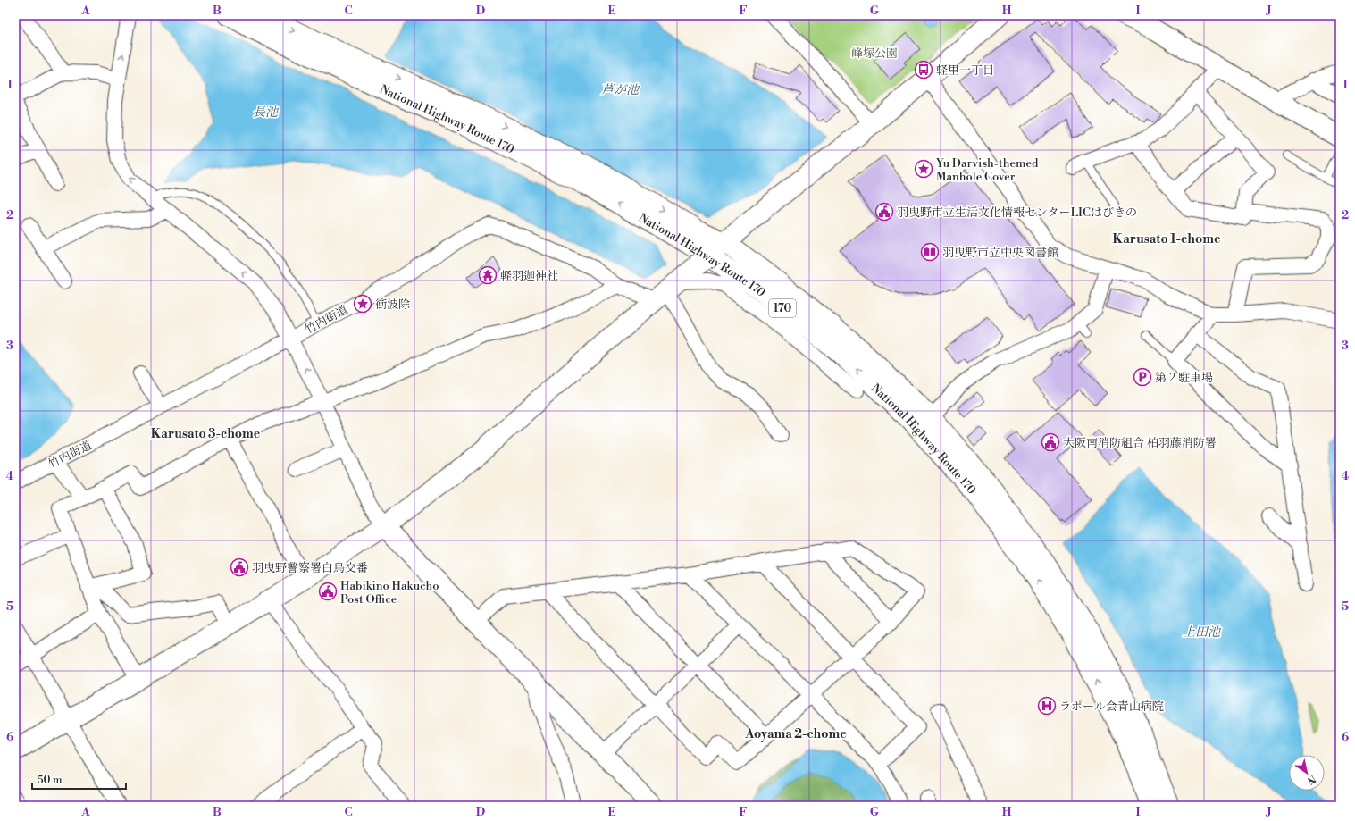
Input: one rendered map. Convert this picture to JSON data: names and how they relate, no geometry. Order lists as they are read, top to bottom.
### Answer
{
  "streets": {
    "main road": ["National Highway Route 170", "170"],
    "street": ["竹内街道"]
  },
  "districts": ["Karusato 1-chome", "Karusato 3-chome", "Aoyama 2-chome"],
  "water": ["芦が池", "長池", "上田池"],
  "parks": ["峰塚公園"],
  "places": {
    "bus stop": ["軽里一丁目"],
    "place": ["Yu Darvish-themed Manhole Cover", "衝波除"],
    "public building": [
      "羽曳野市立生活文化情報センターLICはびきの",
      "大阪南消防組合 柏羽藤消防署",
      "羽曳野警察署白鳥交番",
      "Habikino Hakucho Post Office"
    ],
    "library": ["羽曳野市立中央図書館"],
    "temple": ["軽羽迦神社"],
    "parking": ["第２駐車場"],
    "hospital": ["ラポール会青山病院"]
  },
  "scale_bar": "50 m",
  "north": "bottom right",
  "grid": {
    "columns": [
      "A",
      "B",
      "C",
      "D",
      "E",
      "F",
      "G",
      "H",
      "I",
      "J"
    ],
    "rows": [
      "1",
      "2",
      "3",
      "4",
      "5",
      "6"
    ]
  }
}
